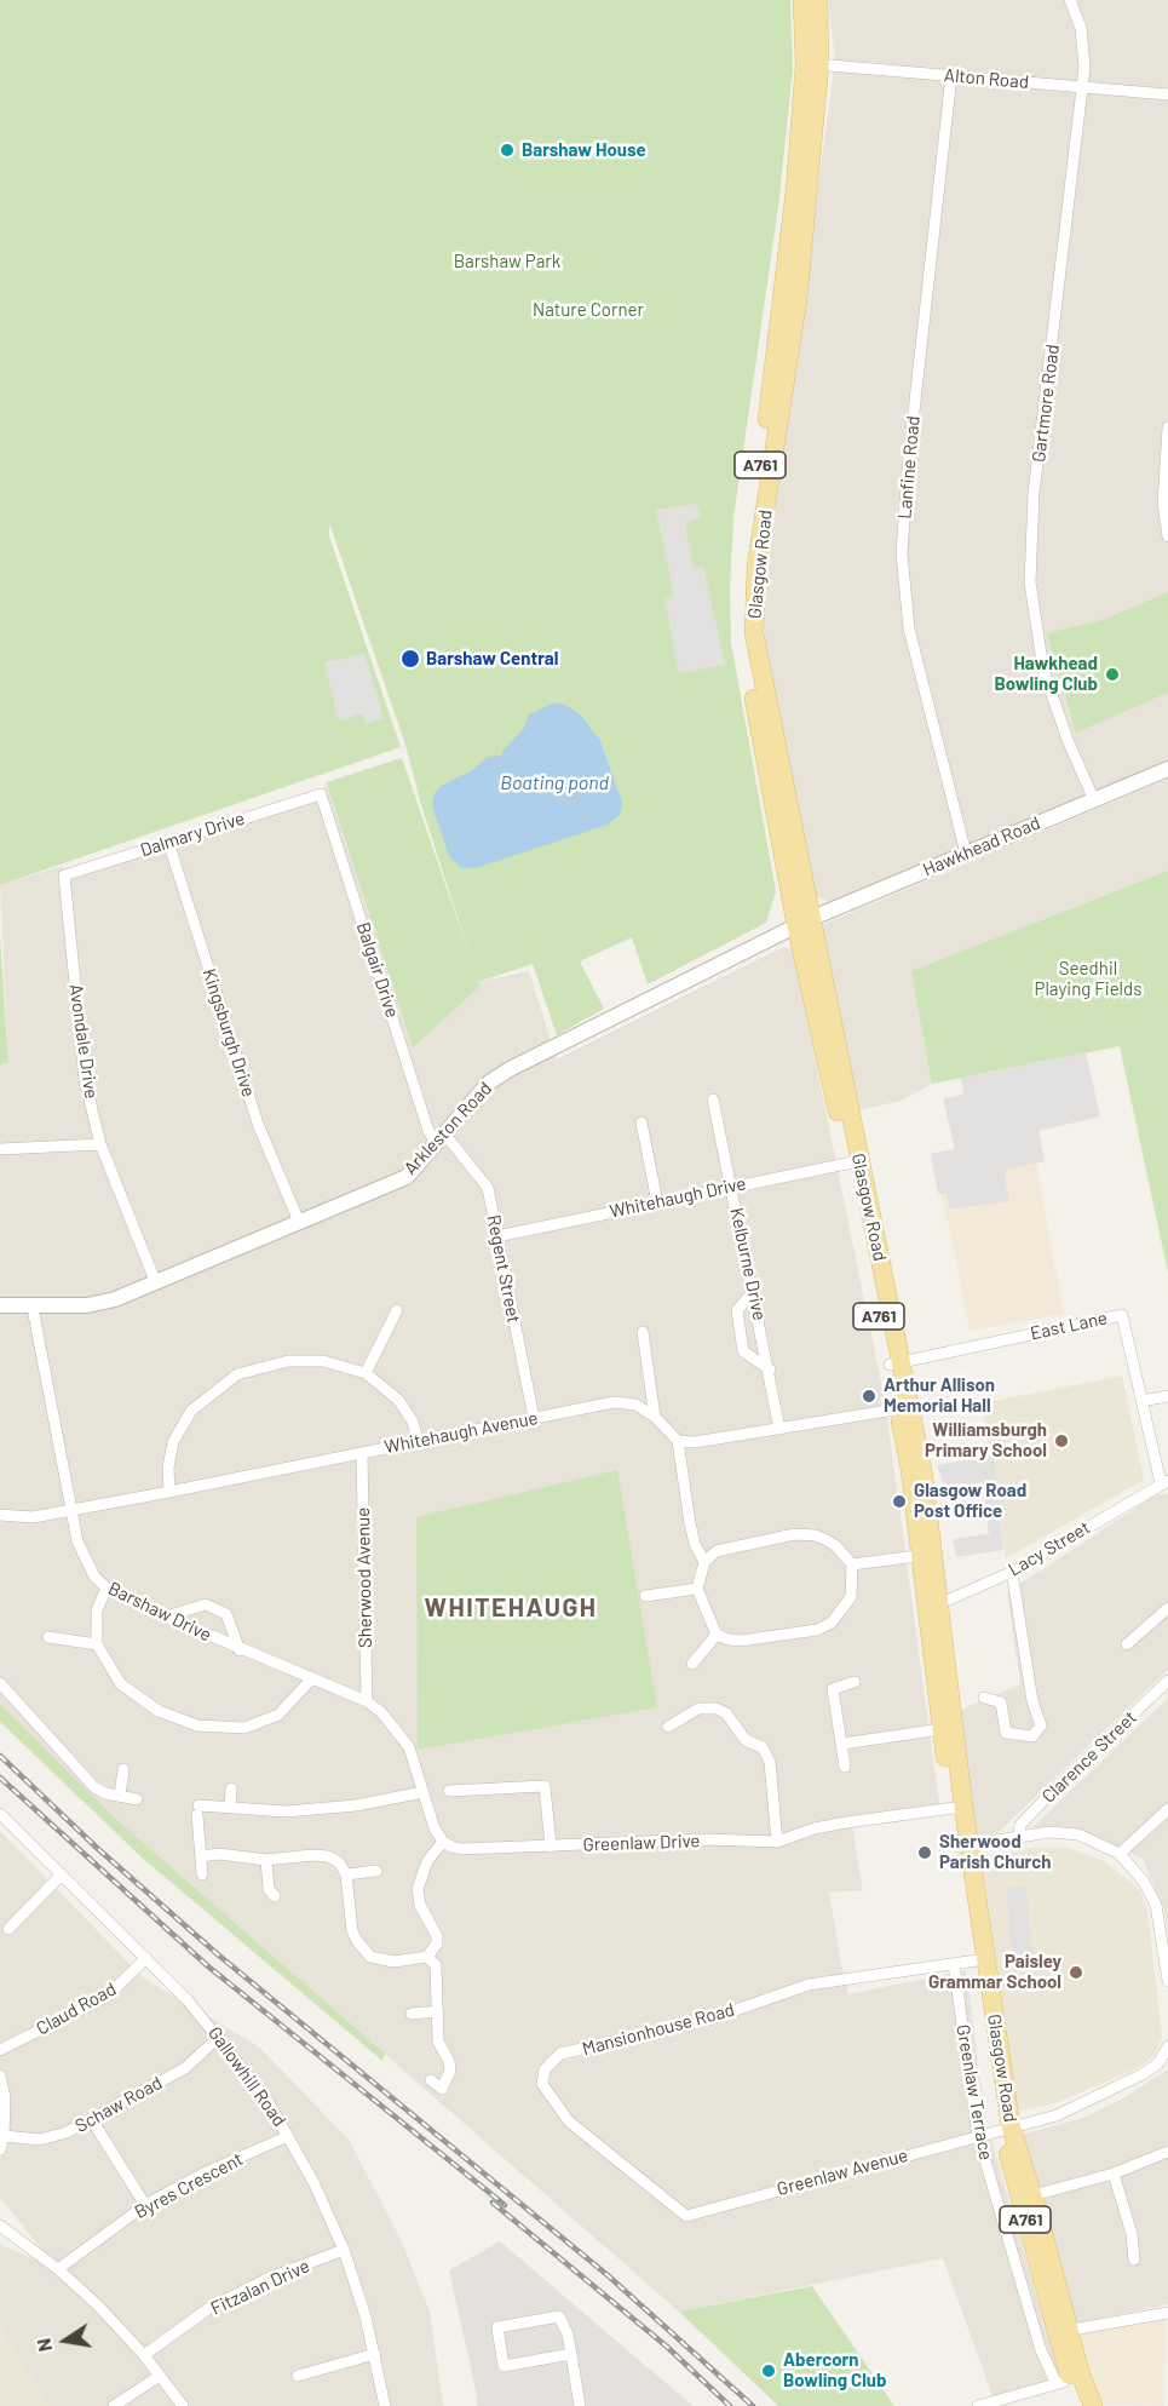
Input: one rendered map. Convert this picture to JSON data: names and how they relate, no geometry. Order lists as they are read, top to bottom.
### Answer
{
  "streets": {
    "main road": ["A761", "Glasgow Road"],
    "street": [
      "Alton Road",
      "Gartmore Road",
      "Lanfine Road",
      "Dalmary Drive",
      "Hawkhead Road",
      "Balgair Drive",
      "Kingsburgh Drive",
      "Avondale Drive",
      "Arkleston Road",
      "Whitehaugh Drive",
      "Kelburne Drive",
      "Regent Street",
      "East Lane",
      "Whitehaugh Avenue",
      "Lacy Street",
      "Sherwood Avenue",
      "Barshaw Drive",
      "Clarence Street",
      "Greenlaw Drive",
      "Claud Road",
      "Mansionhouse Road",
      "Gallowhill Road",
      "Greenlaw Terrace",
      "Schaw Road",
      "Greenlaw Avenue",
      "Byres Crescent",
      "Fitzalan Drive"
    ]
  },
  "crossings": [
    ["Alton Road", "Gartmore Road"],
    ["Alton Road", "Lanfine Road"],
    ["Alton Road", "Glasgow Road"],
    ["Gartmore Road", "Hawkhead Road"],
    ["Lanfine Road", "Hawkhead Road"],
    ["Glasgow Road", "Hawkhead Road"],
    ["Glasgow Road", "Arkleston Road"],
    ["Glasgow Road", "Whitehaugh Drive"],
    ["Glasgow Road", "East Lane"],
    ["Glasgow Road", "Lacy Street"],
    ["Glasgow Road", "Greenlaw Drive"],
    ["Glasgow Road", "Mansionhouse Road"],
    ["Glasgow Road", "Greenlaw Terrace"],
    ["Glasgow Road", "Greenlaw Avenue"],
    ["Dalmary Drive", "Balgair Drive"],
    ["Dalmary Drive", "Kingsburgh Drive"],
    ["Dalmary Drive", "Avondale Drive"],
    ["Hawkhead Road", "Arkleston Road"],
    ["Balgair Drive", "Arkleston Road"],
    ["Balgair Drive", "Regent Street"],
    ["Kingsburgh Drive", "Arkleston Road"],
    ["Avondale Drive", "Arkleston Road"],
    ["Arkleston Road", "Regent Street"],
    ["Arkleston Road", "Barshaw Drive"],
    ["Whitehaugh Drive", "Kelburne Drive"],
    ["Whitehaugh Drive", "Regent Street"],
    ["Regent Street", "Whitehaugh Avenue"],
    ["East Lane", "Lacy Street"],
    ["Whitehaugh Avenue", "Sherwood Avenue"],
    ["Whitehaugh Avenue", "Barshaw Drive"],
    ["Sherwood Avenue", "Barshaw Drive"],
    ["Claud Road", "Gallowhill Road"],
    ["Mansionhouse Road", "Greenlaw Terrace"],
    ["Mansionhouse Road", "Greenlaw Avenue"],
    ["Gallowhill Road", "Schaw Road"],
    ["Gallowhill Road", "Byres Crescent"],
    ["Gallowhill Road", "Fitzalan Drive"],
    ["Greenlaw Terrace", "Greenlaw Avenue"]
  ],
  "districts": ["WHITEHAUGH"],
  "water": ["Boating pond"],
  "parks": ["Barshaw Park", "Nature Corner", "Seedhil Playing Fields"],
  "places": [
    "Barshaw House",
    "Barshaw Central",
    "Hawkhead Bowling Club",
    "Arthur Allison Memorial Hall",
    "Williamsburgh Primary School",
    "Glasgow Road Post Office",
    "Sherwood Parish Church",
    "Paisley Grammar School",
    "Abercorn Bowling Club"
  ],
  "north": "left"
}
